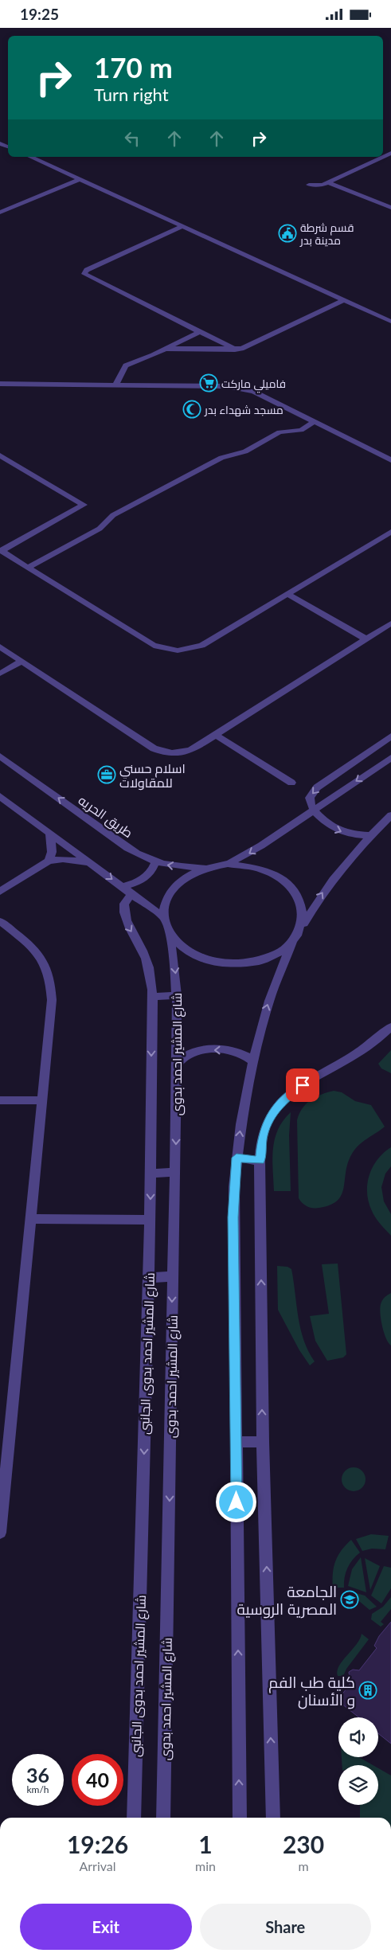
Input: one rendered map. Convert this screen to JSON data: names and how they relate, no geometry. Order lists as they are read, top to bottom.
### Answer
{
  "streets": {
    "street": ["طريق الحريه", "شارع المشير احمد بدوى", "شارع المشير احمد بدوى الجانبى"]
  },
  "crossings": [
    ["طريق الحريه", "شارع المشير احمد بدوى"]
  ],
  "one_way": ["شارع المشير احمد بدوى الجانبى"],
  "places": {
    "public building": ["قسم شرطة مدينة بدر"],
    "supermarket": ["فاميلي ماركت"],
    "mosque": ["مسجد شهداء بدر"],
    "office": ["اسلام حسني للمقاولات"],
    "school or university": ["الجامعة المصرية الروسية"],
    "building": ["كلية طب الفم و الأسنان"]
  },
  "page": {
    "status": "19:25",
    "turn": ["170 m", "Turn right"],
    "speed": "36 km/h",
    "limit": "40",
    "eta": [
      "19:26",
      "Arrival",
      "1",
      "min",
      "230",
      "m"
    ],
    "buttons": ["Exit", "Share"]
  }
}
